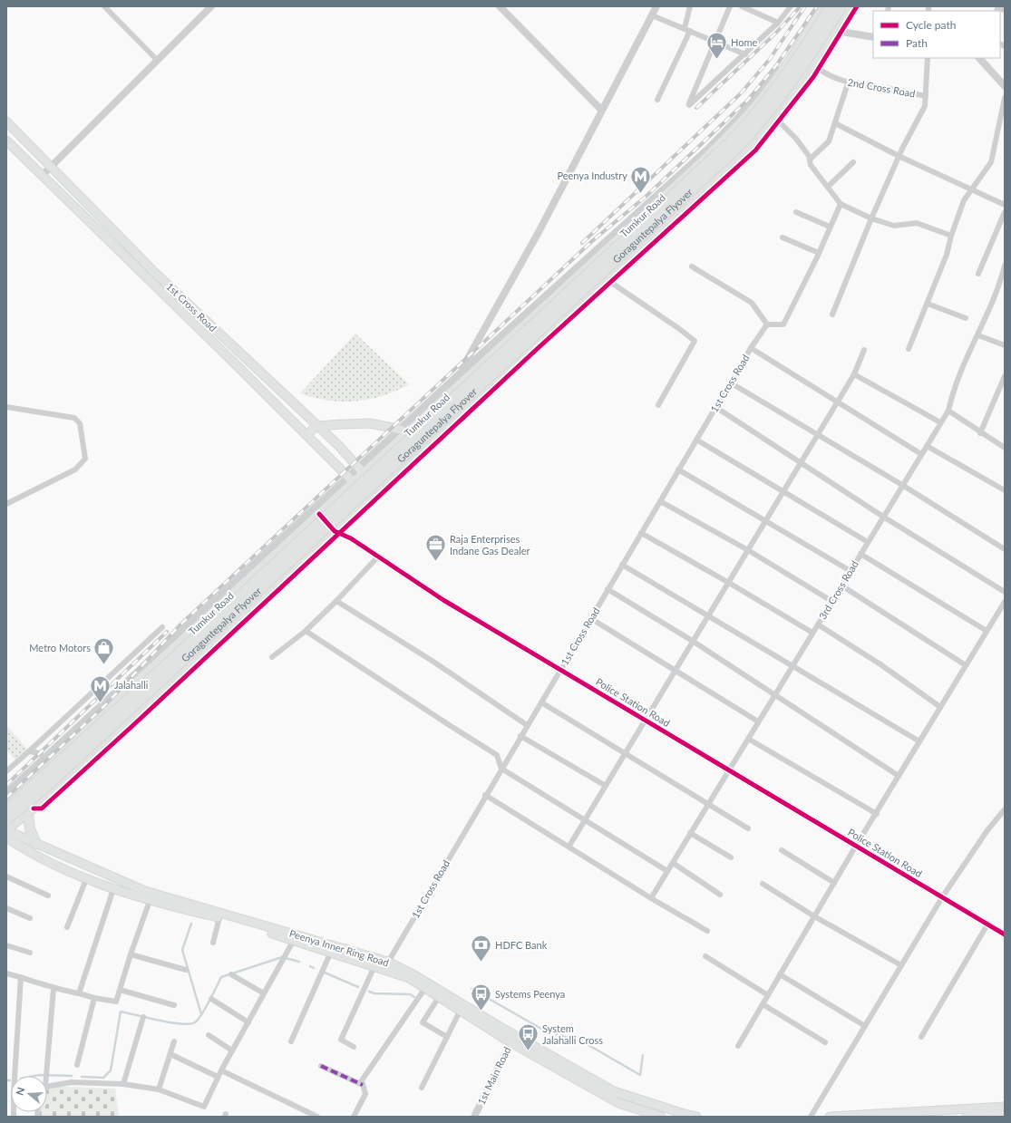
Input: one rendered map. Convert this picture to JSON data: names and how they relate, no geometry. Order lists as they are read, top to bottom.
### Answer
{
  "streets": {
    "highway": ["Tumkur Road", "Goraguntepalya Flyover"],
    "main road": ["1st Cross Road", "Peenya Inner Ring Road"],
    "street": [
      "2nd Cross Road",
      "3rd Cross Road",
      "Police Station Road",
      "1st Main Road"
    ]
  },
  "crossings": [
    ["Tumkur Road", "1st Cross Road"],
    ["Tumkur Road", "Police Station Road"],
    ["1st Cross Road", "Police Station Road"],
    ["1st Cross Road", "Peenya Inner Ring Road"],
    ["3rd Cross Road", "Police Station Road"],
    ["Peenya Inner Ring Road", "1st Main Road"]
  ],
  "places": {
    "hotel": ["Home"],
    "metro station": ["Peenya Industry", "Jalahalli"],
    "office": ["Raja Enterprises Indane Gas Dealer"],
    "shop": ["Metro Motors"],
    "bank": ["HDFC Bank"],
    "bus stop": ["Systems Peenya", "System Jalahalli Cross"]
  },
  "legend": ["Cycle path", "Path"],
  "north": "left"
}
